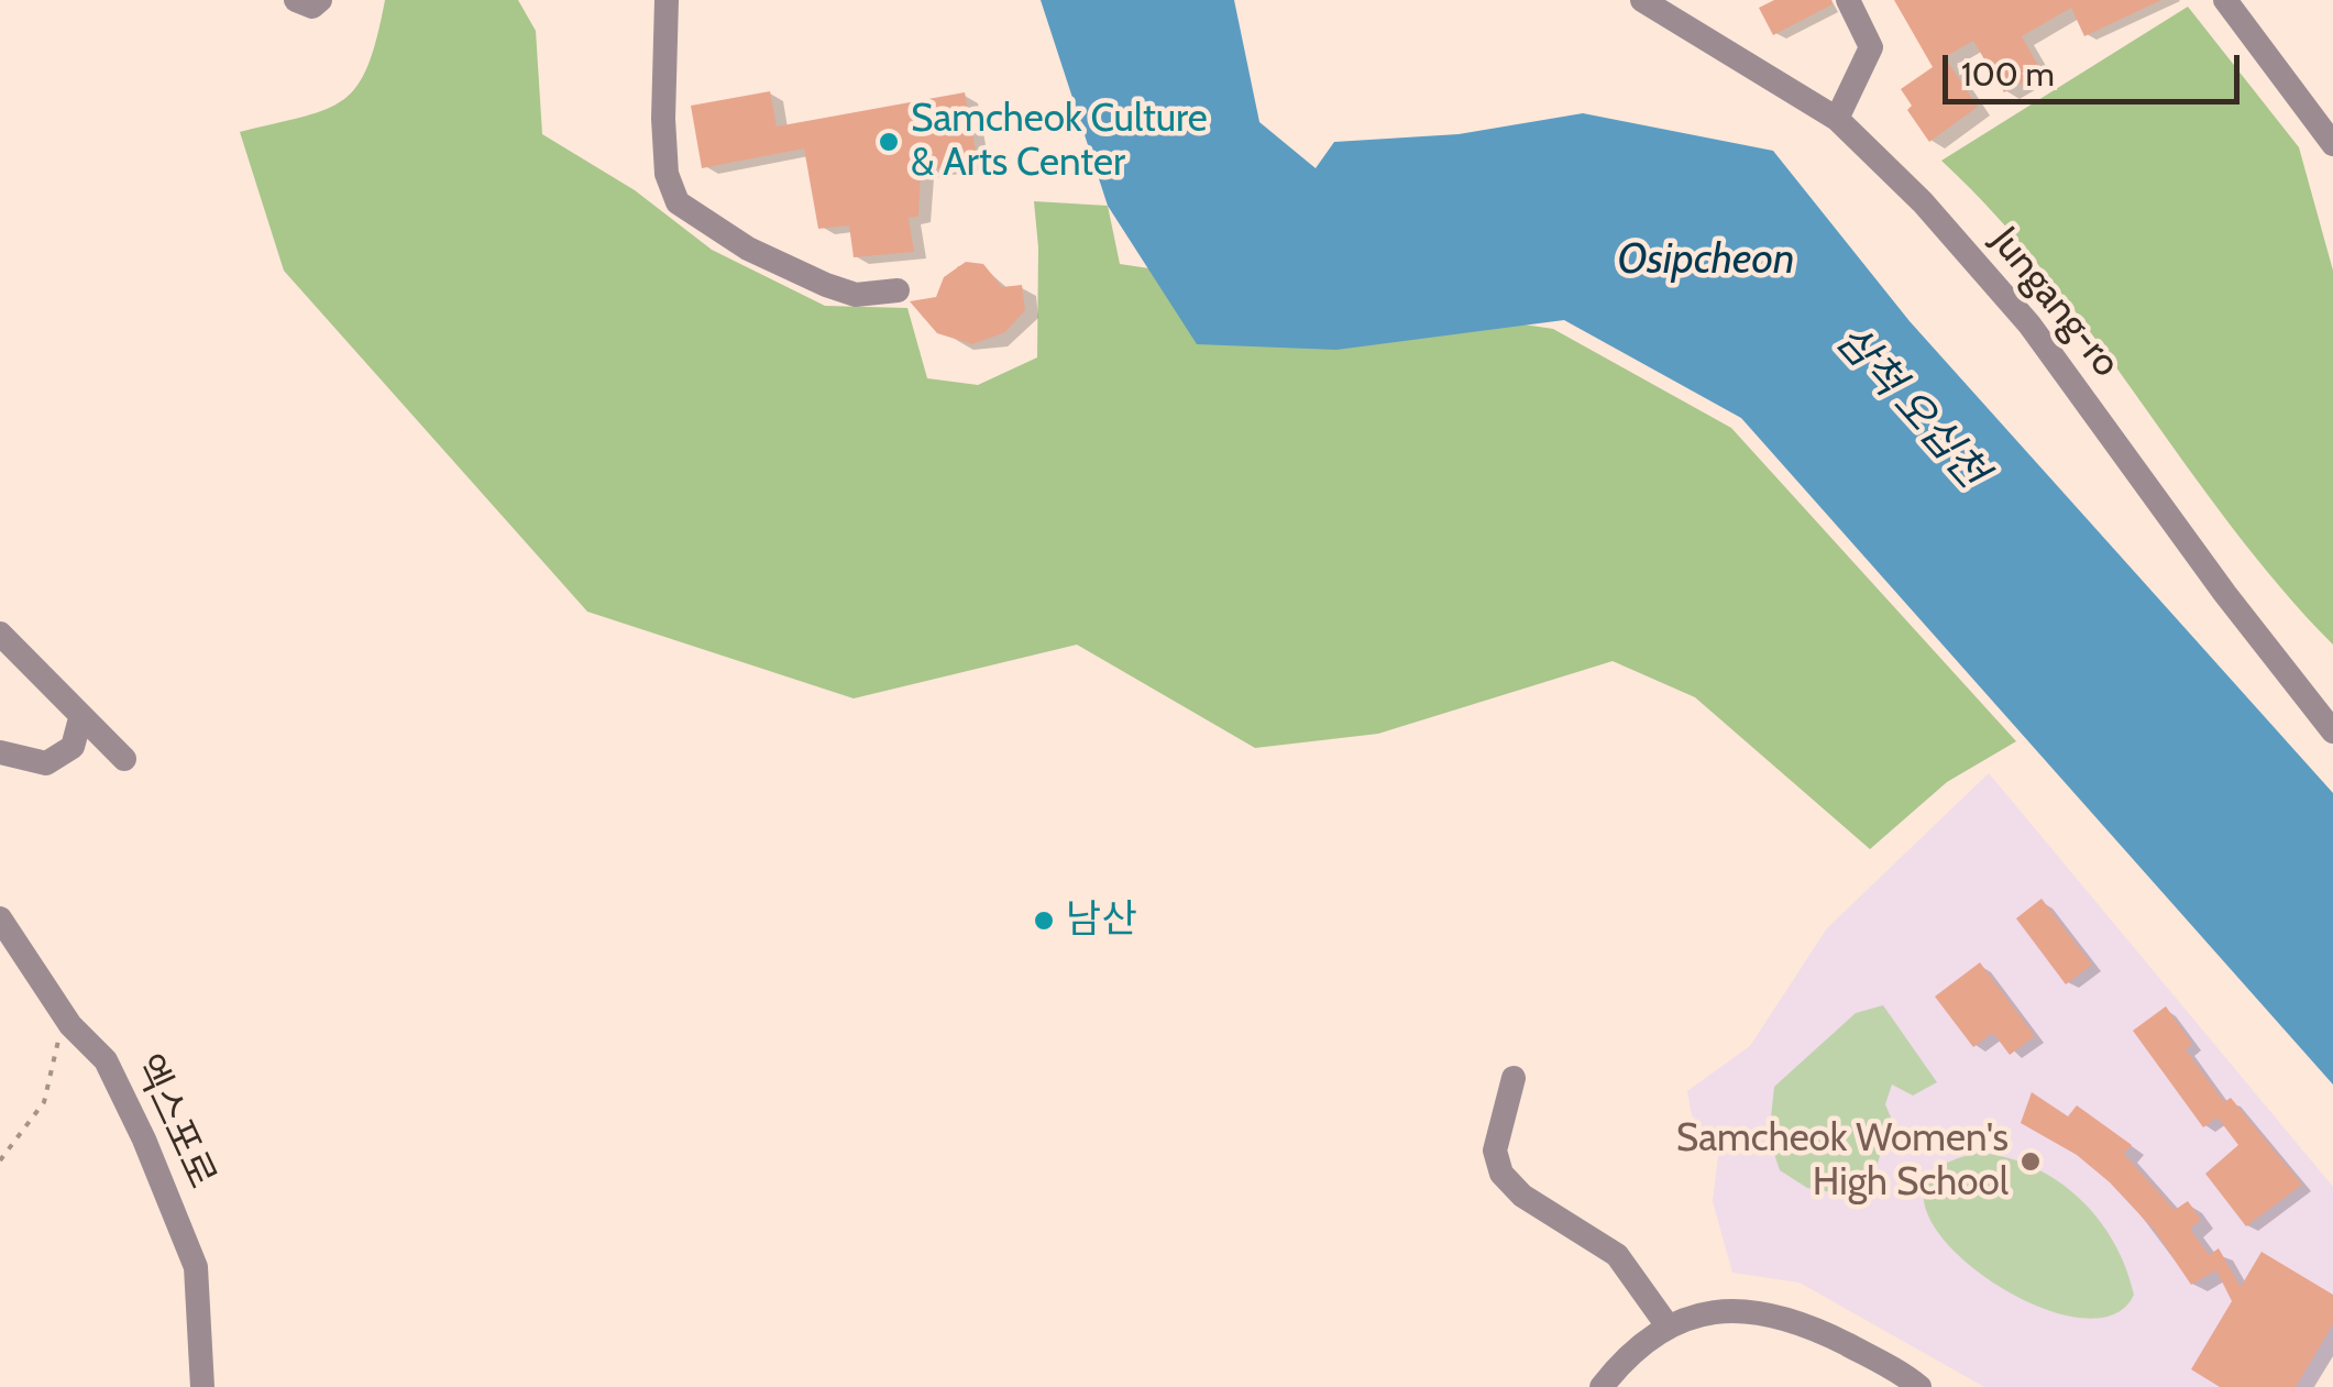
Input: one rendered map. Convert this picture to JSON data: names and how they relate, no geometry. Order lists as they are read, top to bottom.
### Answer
{
  "streets": {
    "street": ["Jungang-ro", "엑스포로"]
  },
  "water": ["Osipcheon", "삼척 오십천"],
  "places": ["Samcheok Culture & Arts Center", "남산", "Samcheok Women's High School"],
  "scale_bar": "100 m"
}
